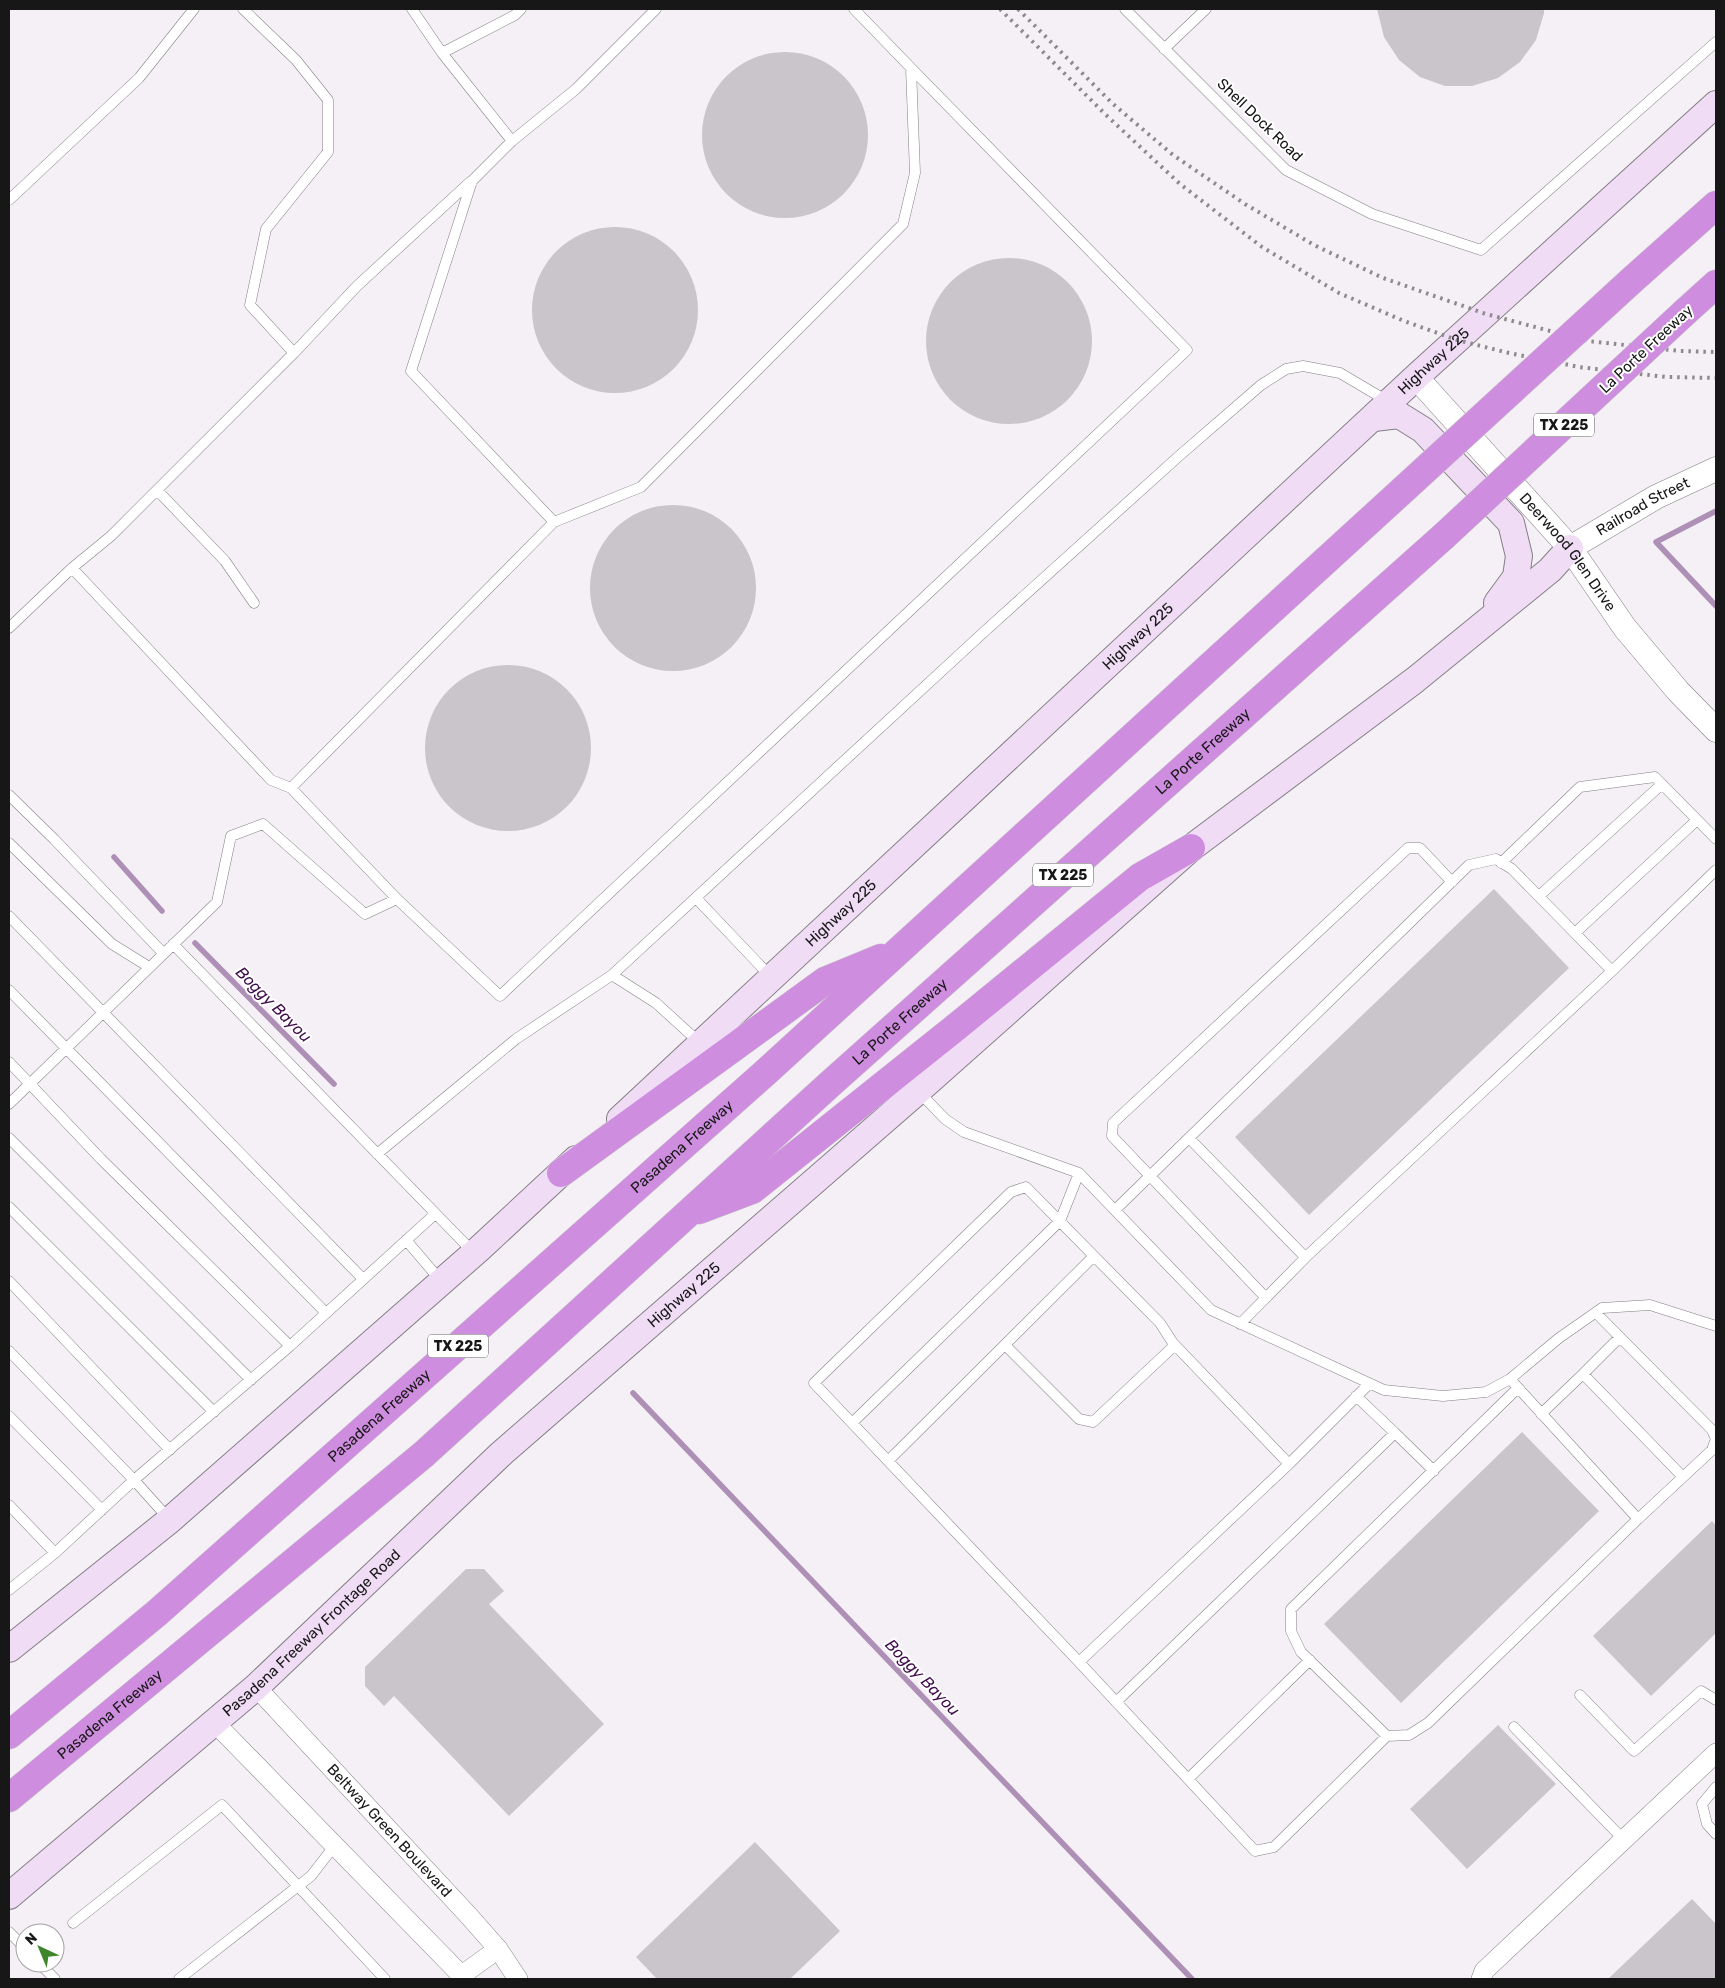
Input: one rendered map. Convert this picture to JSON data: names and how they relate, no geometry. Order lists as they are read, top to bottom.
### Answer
{
  "streets": {
    "highway": ["La Porte Freeway", "TX 225", "Pasadena Freeway"],
    "main road": ["Highway 225", "Pasadena Freeway Frontage Road"],
    "street": ["Railroad Street", "Deerwood Glen Drive", "Beltway Green Boulevard"],
    "lane": ["Shell Dock Road"]
  },
  "crossings": [
    ["La Porte Freeway", "Pasadena Freeway"],
    ["Highway 225", "Deerwood Glen Drive"],
    ["Highway 225", "Pasadena Freeway Frontage Road"],
    ["TX 225", "Pasadena Freeway"],
    ["Railroad Street", "Deerwood Glen Drive"],
    ["Pasadena Freeway Frontage Road", "Beltway Green Boulevard"]
  ],
  "water": ["Boggy Bayou"],
  "north": "top left"
}
